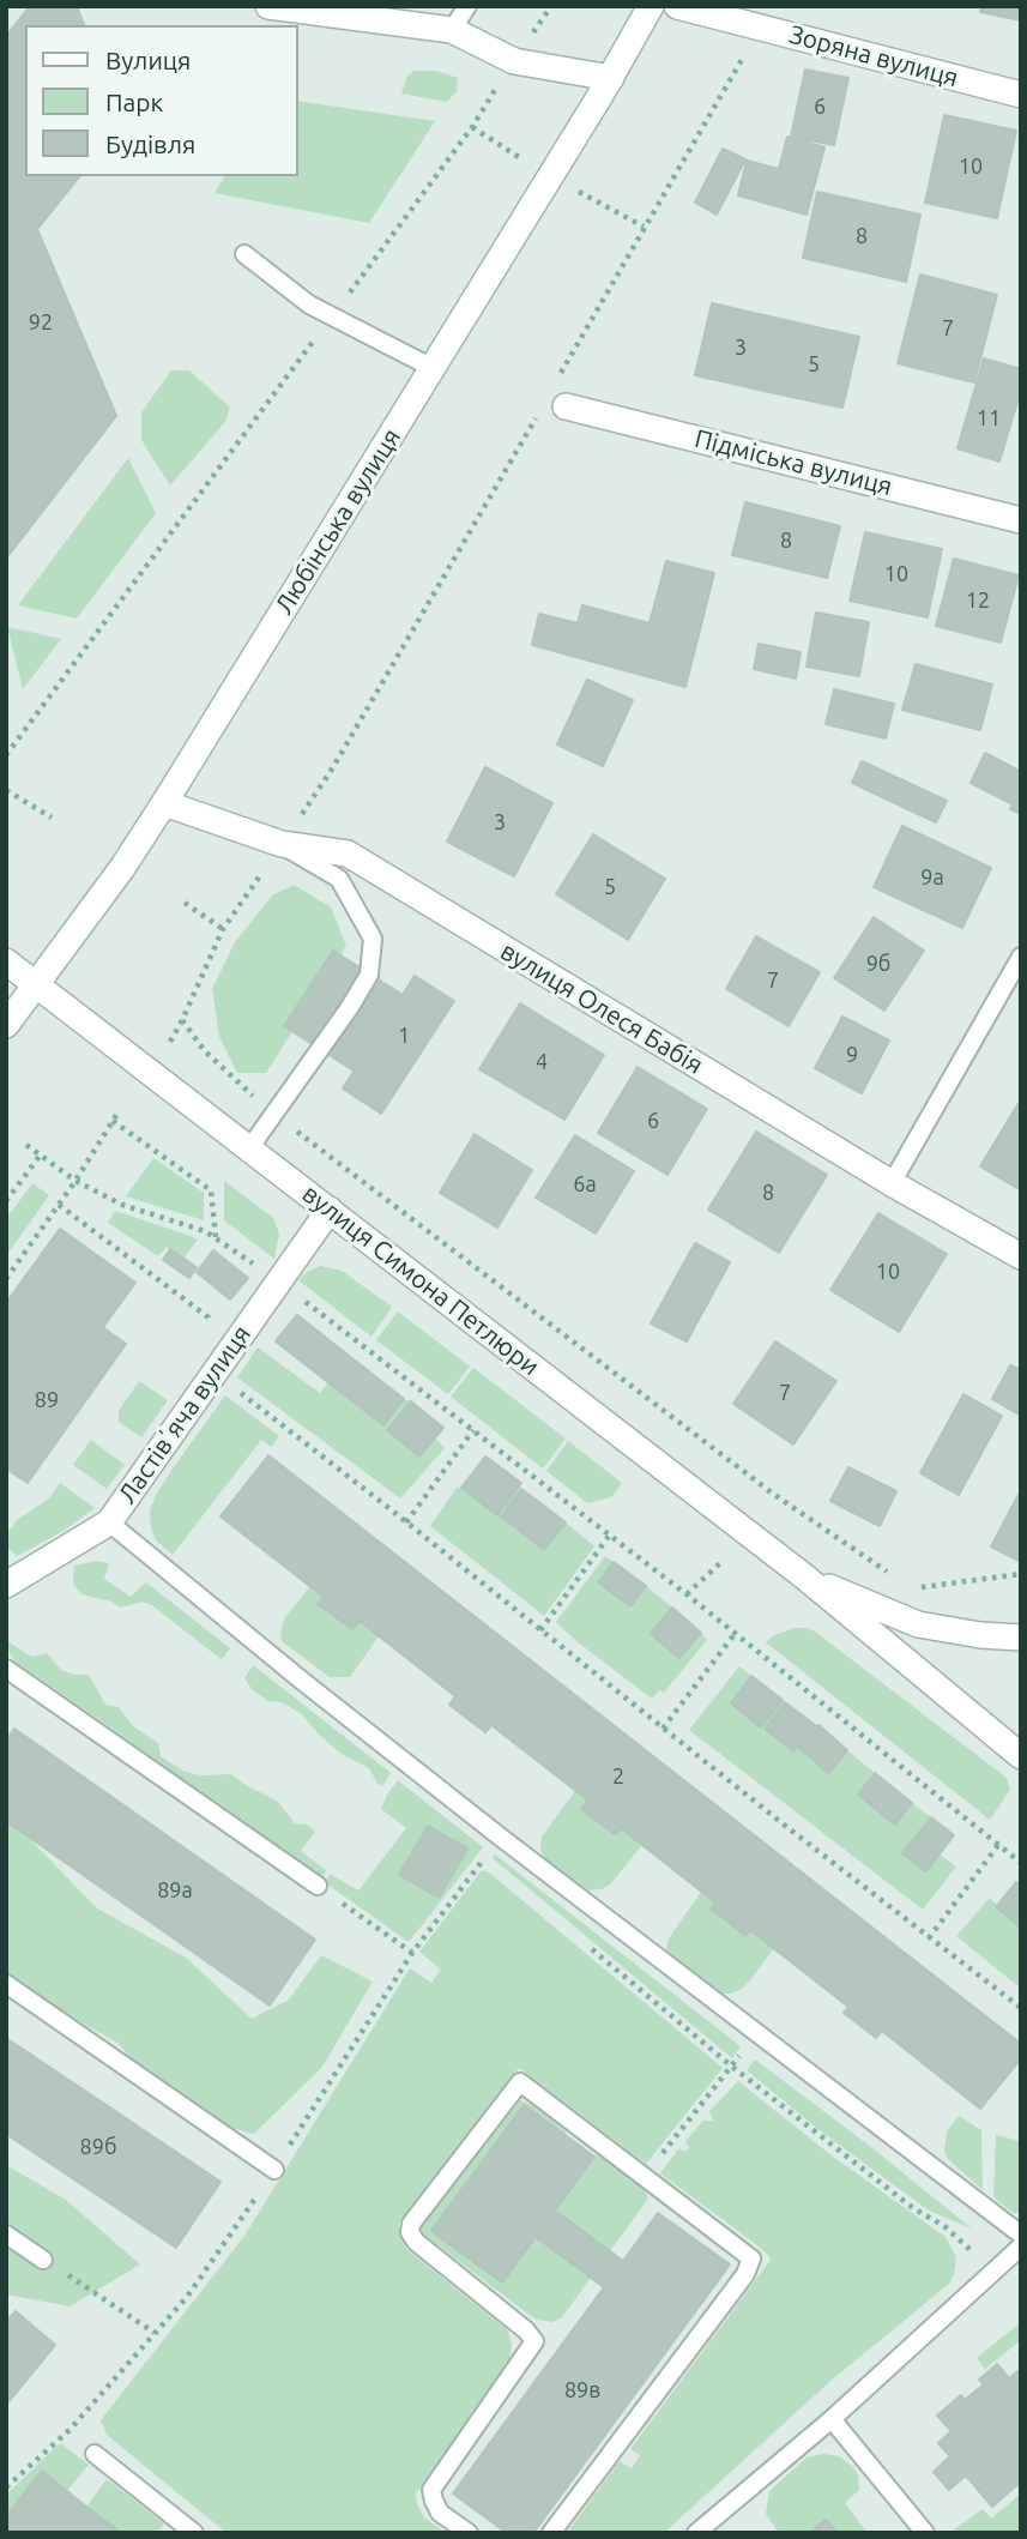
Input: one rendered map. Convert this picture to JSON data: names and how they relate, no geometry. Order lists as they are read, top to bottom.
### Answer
{
  "streets": {
    "street": [
      "Зоряна вулиця",
      "Підміська вулиця",
      "Любінська вулиця",
      "вулиця Олеся Бабія",
      "вулиця Симона Петлюри",
      "Ластівʼяча вулиця"
    ]
  },
  "crossings": [
    ["Любінська вулиця", "вулиця Олеся Бабія"],
    ["Любінська вулиця", "вулиця Симона Петлюри"],
    ["вулиця Симона Петлюри", "Ластівʼяча вулиця"]
  ],
  "house_numbers": [
    "6",
    "10",
    "8",
    "92",
    "7",
    "3",
    "5",
    "11",
    "8",
    "10",
    "12",
    "3",
    "9а",
    "5",
    "9б",
    "7",
    "1",
    "9",
    "4",
    "6",
    "6а",
    "8",
    "10",
    "7",
    "89",
    "2",
    "89а",
    "89б",
    "89в"
  ],
  "legend": ["Вулиця", "Парк", "Будівля"]
}
